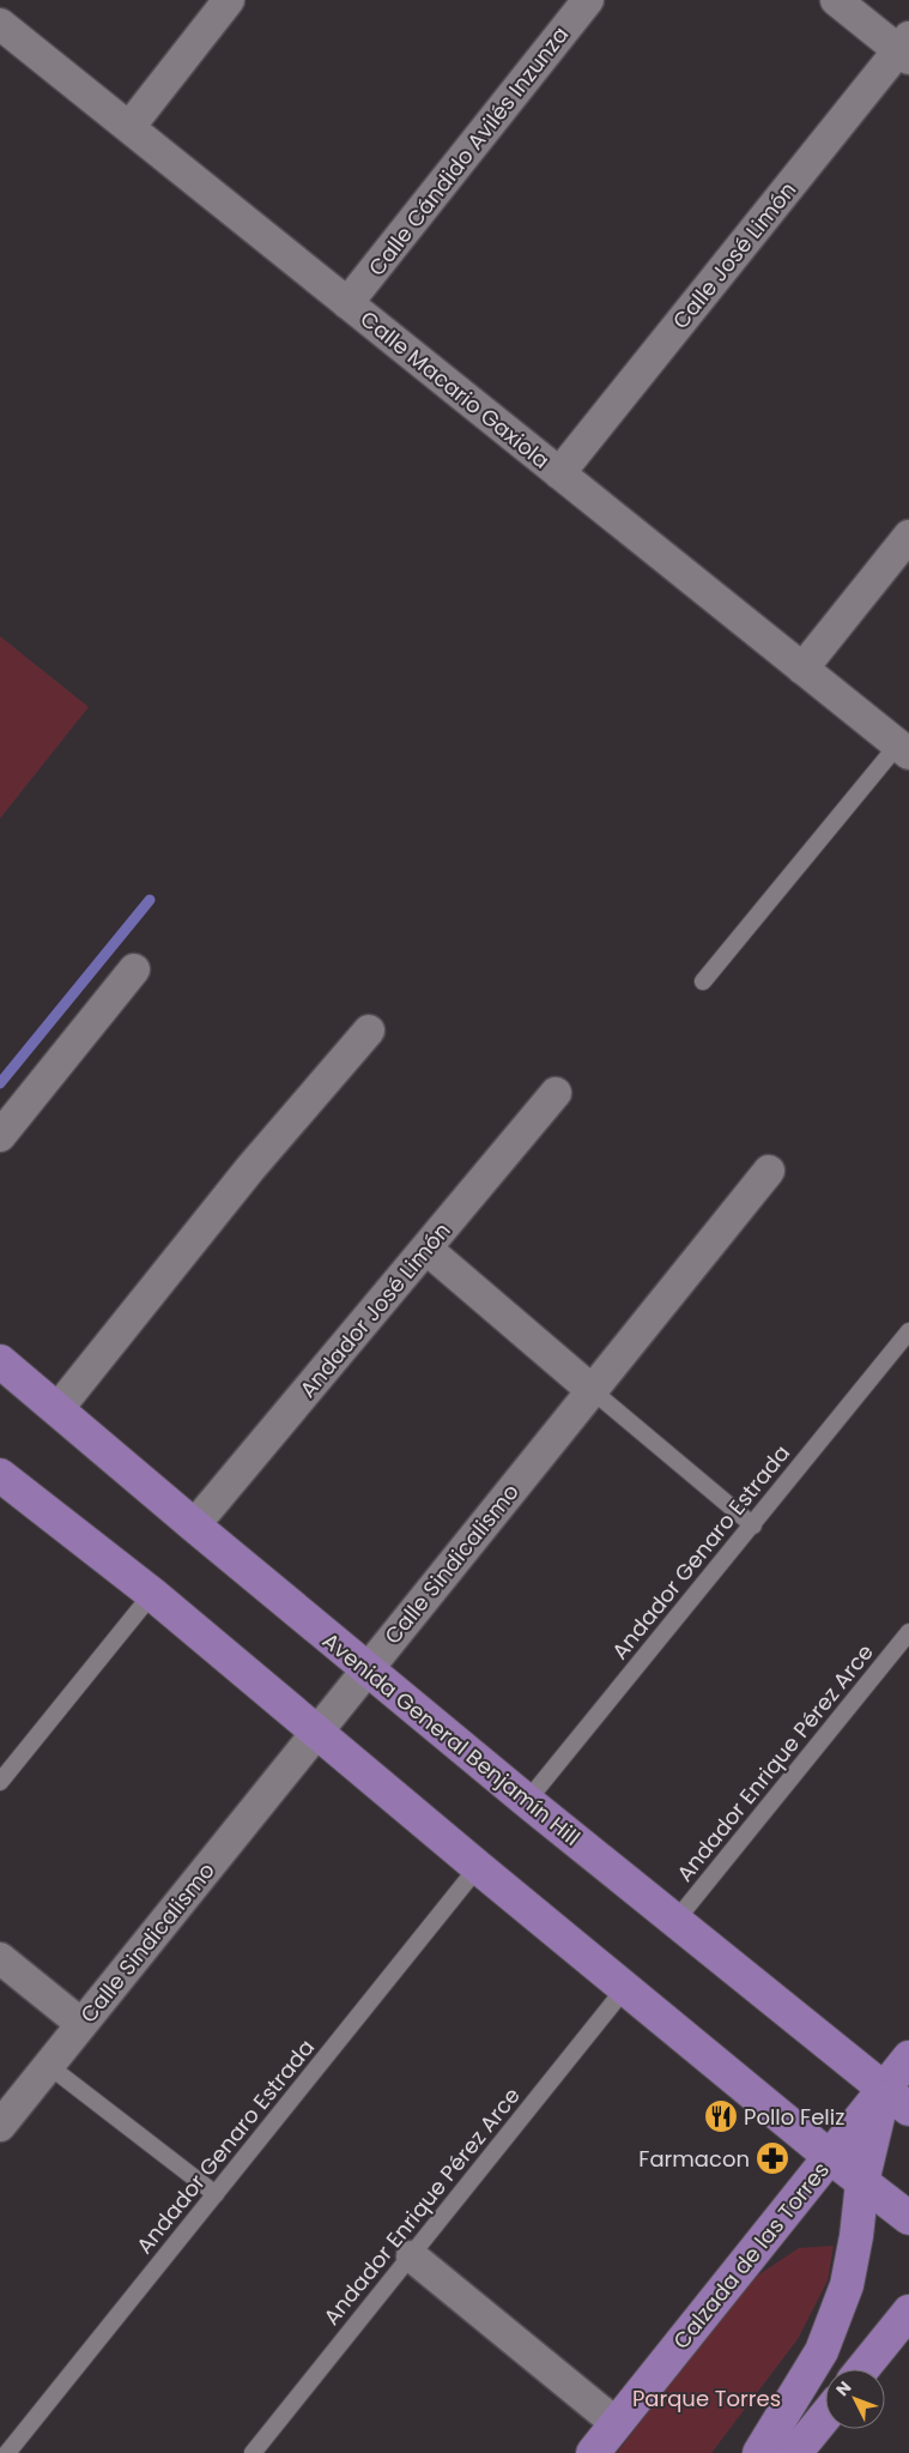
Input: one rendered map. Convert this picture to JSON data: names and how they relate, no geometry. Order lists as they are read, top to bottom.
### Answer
{
  "streets": {
    "main road": ["Avenida General Benjamín Hill", "Calzada de las Torres"],
    "street": [
      "Calle Cándido Avilés Inzunza",
      "Calle José Limón",
      "Calle Macario Gaxiola",
      "Andador José Limón",
      "Calle Sindicalismo"
    ],
    "lane": ["Andador Genaro Estrada", "Andador Enrique Pérez Arce"]
  },
  "crossings": [
    ["Calle Cándido Avilés Inzunza", "Calle Macario Gaxiola"],
    ["Calle José Limón", "Calle Macario Gaxiola"],
    ["Andador José Limón", "Avenida General Benjamín Hill"],
    ["Andador Genaro Estrada", "Avenida General Benjamín Hill"],
    ["Calle Sindicalismo", "Avenida General Benjamín Hill"],
    ["Avenida General Benjamín Hill", "Andador Enrique Pérez Arce"],
    ["Avenida General Benjamín Hill", "Calzada de las Torres"]
  ],
  "parks": ["Parque Torres"],
  "places": {
    "restaurant": ["Pollo Feliz"],
    "pharmacy": ["Farmacon"]
  },
  "north": "top left"
}
